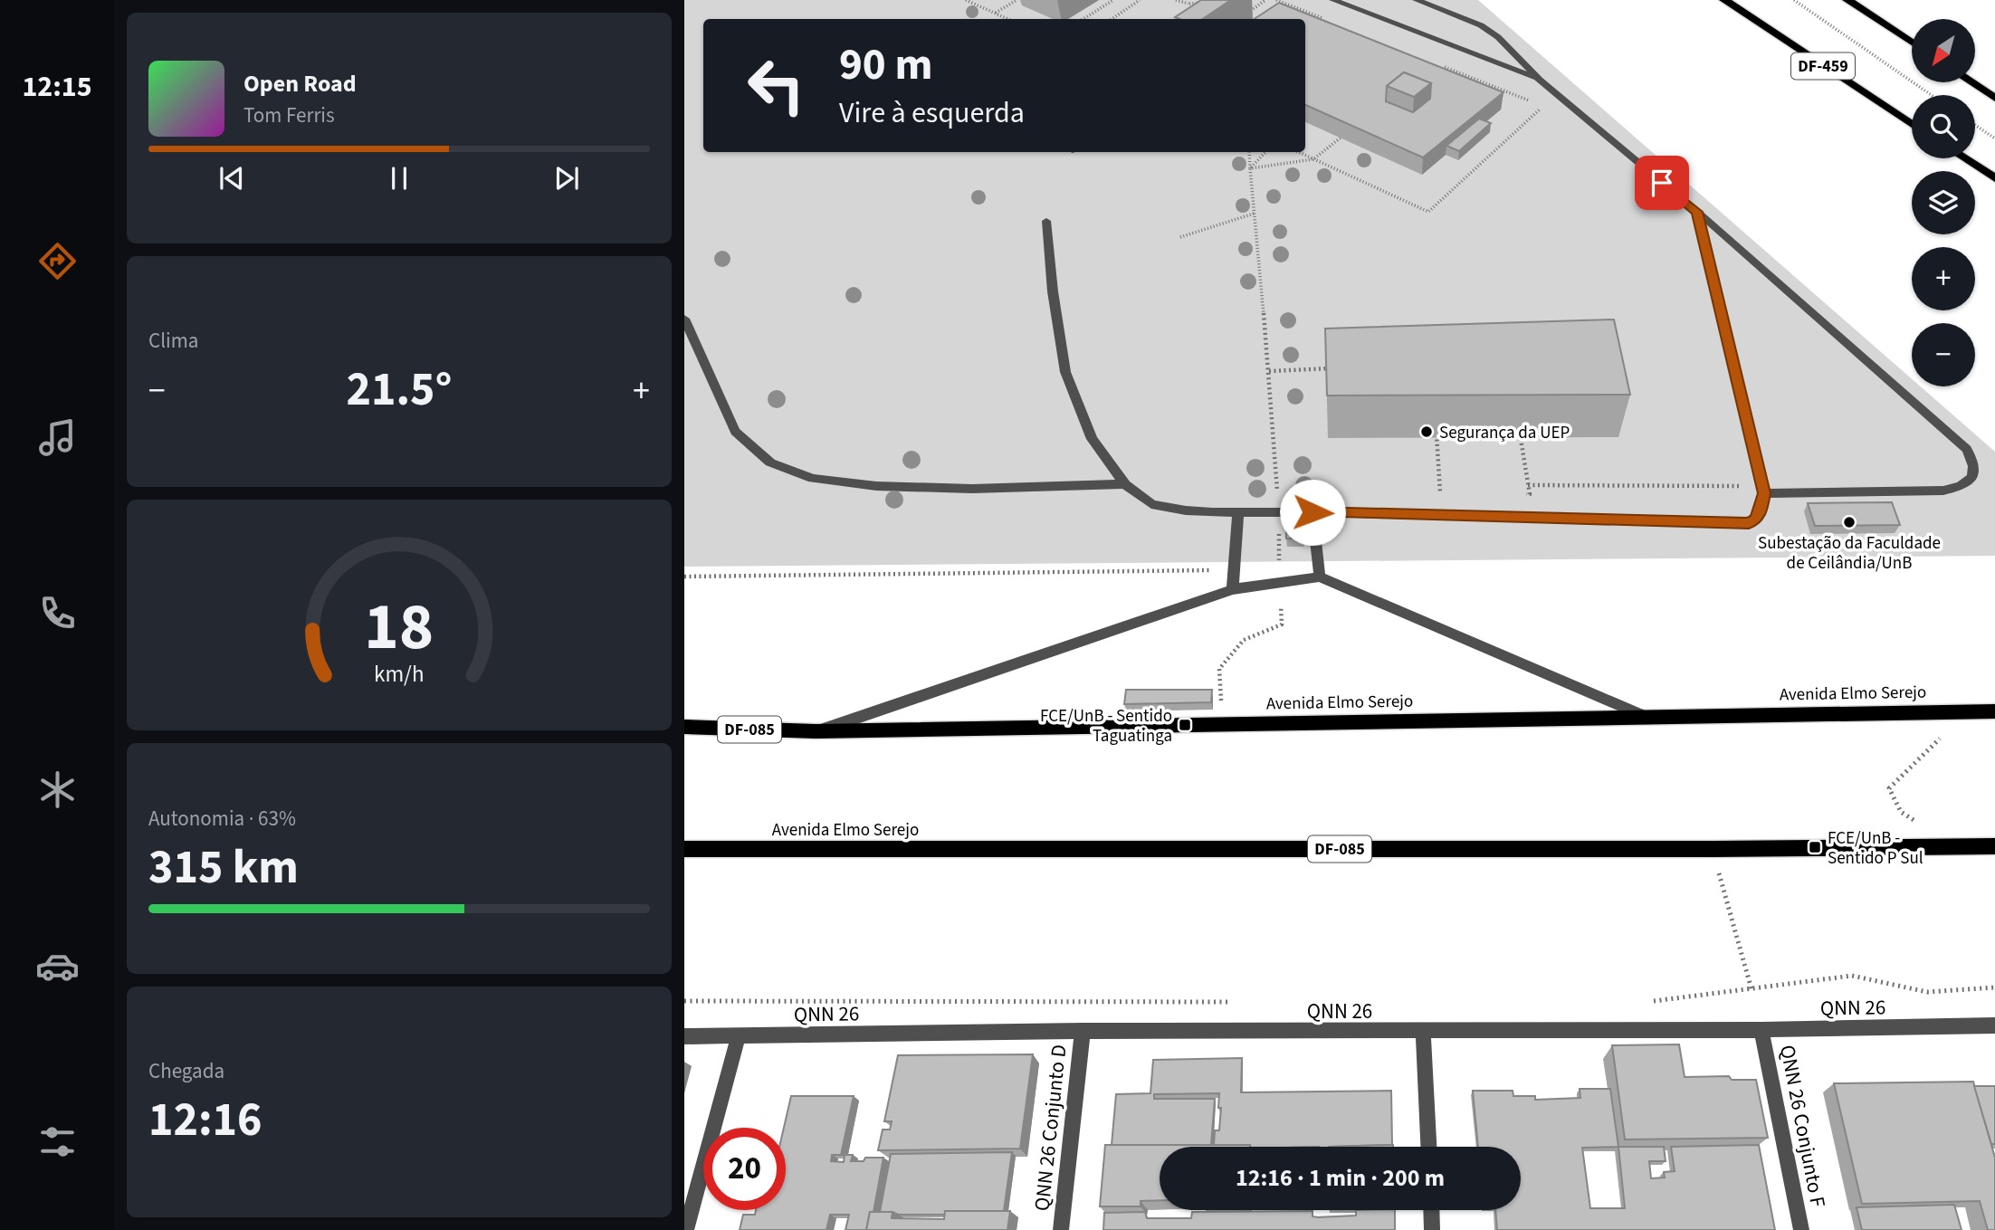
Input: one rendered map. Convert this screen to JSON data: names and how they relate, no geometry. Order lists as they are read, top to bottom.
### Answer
{
  "streets": {
    "main road": ["DF-459", "Avenida Elmo Serejo", "DF-085"],
    "street": ["QNN 26", "QNN 26 Conjunto F", "QNN 26 Conjunto D"]
  },
  "crossings": [
    ["QNN 26", "QNN 26 Conjunto F"],
    ["QNN 26", "QNN 26 Conjunto D"]
  ],
  "places": {
    "other": ["Segurança da UEP", "Subestação da Faculdade de Ceilândia/UnB"],
    "transit": ["FCE/UnB - Sentido Taguatinga", "FCE/UnB - Sentido P Sul"]
  },
  "north": "bottom left",
  "page": {
    "tabs": "12:15",
    "map_buttons": ["+", "−"],
    "turn": ["90 m", "Vire à esquerda"],
    "song": ["Open Road", "Tom Ferris"],
    "tile": [
      "Clima",
      ["Autonomia · 63%", "315 km"],
      ["Chegada", "12:16"]
    ],
    "heat": ["−", "21.5°", "+"],
    "limit": "20",
    "trip": "12:16 · 1 min · 200 m",
    "gauge": ["18", "km/h"]
  }
}
